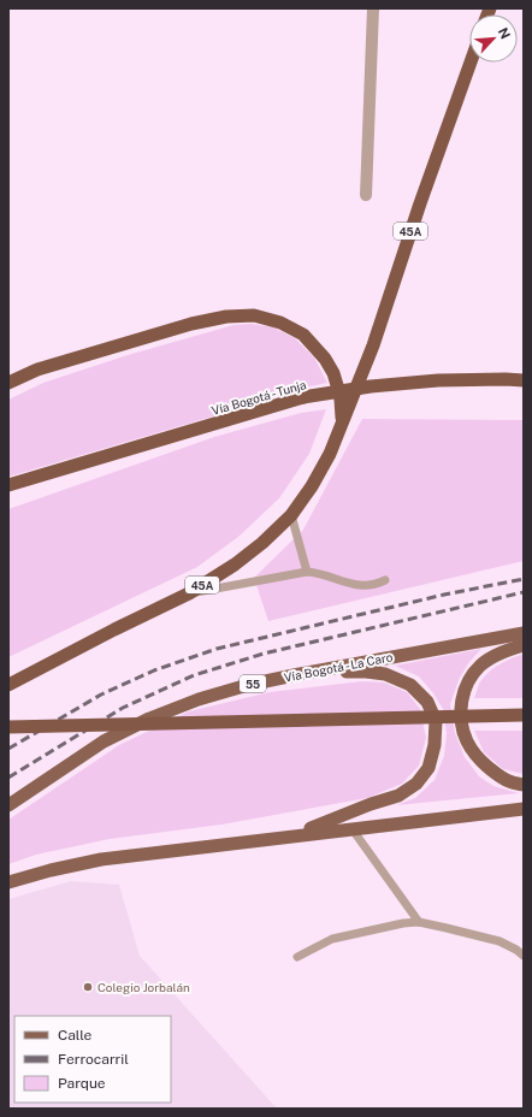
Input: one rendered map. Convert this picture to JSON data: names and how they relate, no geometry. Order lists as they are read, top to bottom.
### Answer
{
  "streets": {
    "highway": ["45A", "Vía Bogotá - Tunja"],
    "main road": ["Vía Bogotá - La Caro", "55"]
  },
  "places": ["Colegio Jorbalán"],
  "legend": ["Calle", "Ferrocarril", "Parque"],
  "north": "top right"
}
